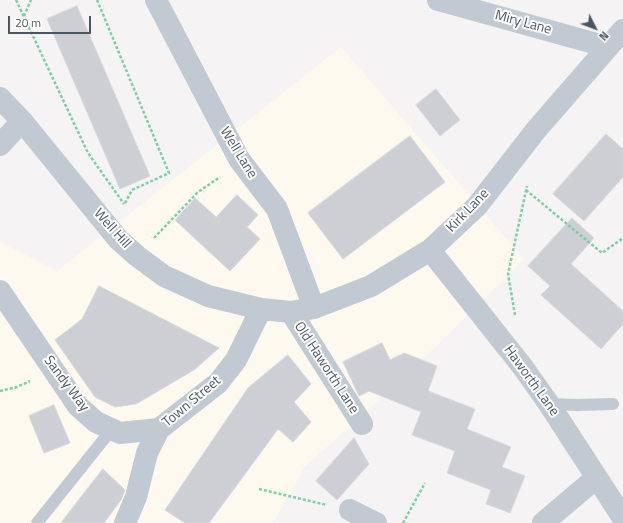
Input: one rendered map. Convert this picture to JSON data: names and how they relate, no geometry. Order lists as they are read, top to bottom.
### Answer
{
  "streets": {
    "street": [
      "Miry Lane",
      "Well Lane",
      "Kirk Lane",
      "Well Hill",
      "Old Haworth Lane",
      "Haworth Lane",
      "Sandy Way",
      "Town Street"
    ]
  },
  "crossings": [
    ["Miry Lane", "Kirk Lane"],
    ["Well Lane", "Kirk Lane"],
    ["Kirk Lane", "Well Hill"],
    ["Kirk Lane", "Old Haworth Lane"],
    ["Kirk Lane", "Haworth Lane"],
    ["Kirk Lane", "Town Street"],
    ["Well Hill", "Town Street"],
    ["Sandy Way", "Town Street"]
  ],
  "scale_bar": "20 m",
  "north": "bottom right"
}
